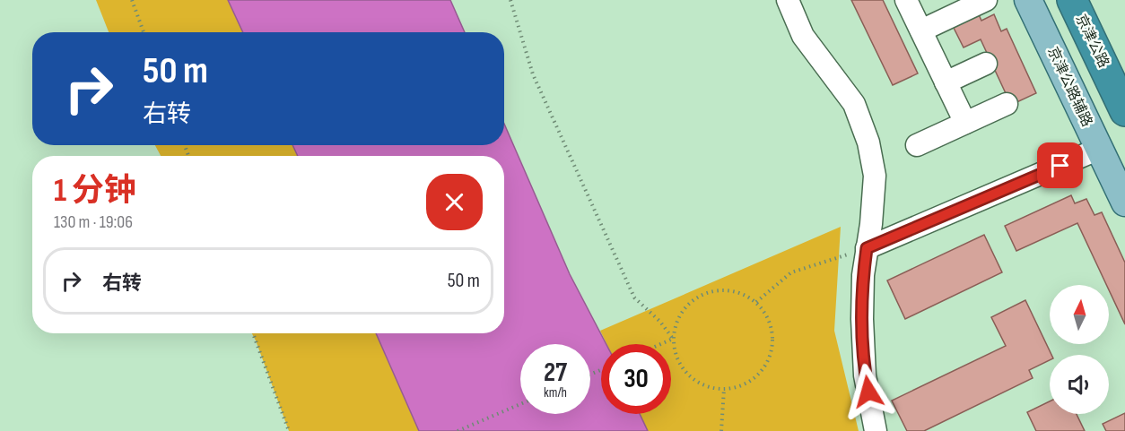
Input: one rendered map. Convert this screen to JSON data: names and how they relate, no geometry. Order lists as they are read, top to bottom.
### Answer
{
  "streets": {
    "highway": ["京津公路"],
    "main road": ["京津公路辅路"]
  },
  "north": "top",
  "page": {
    "turn": ["50 m", "右转"],
    "heading": ["1 分钟", "130 m · 19:06"],
    "list": [
      {
        "name": "右转",
        "value": "50 m"
      }
    ],
    "speed": "27 km/h",
    "limit": "30"
  }
}
